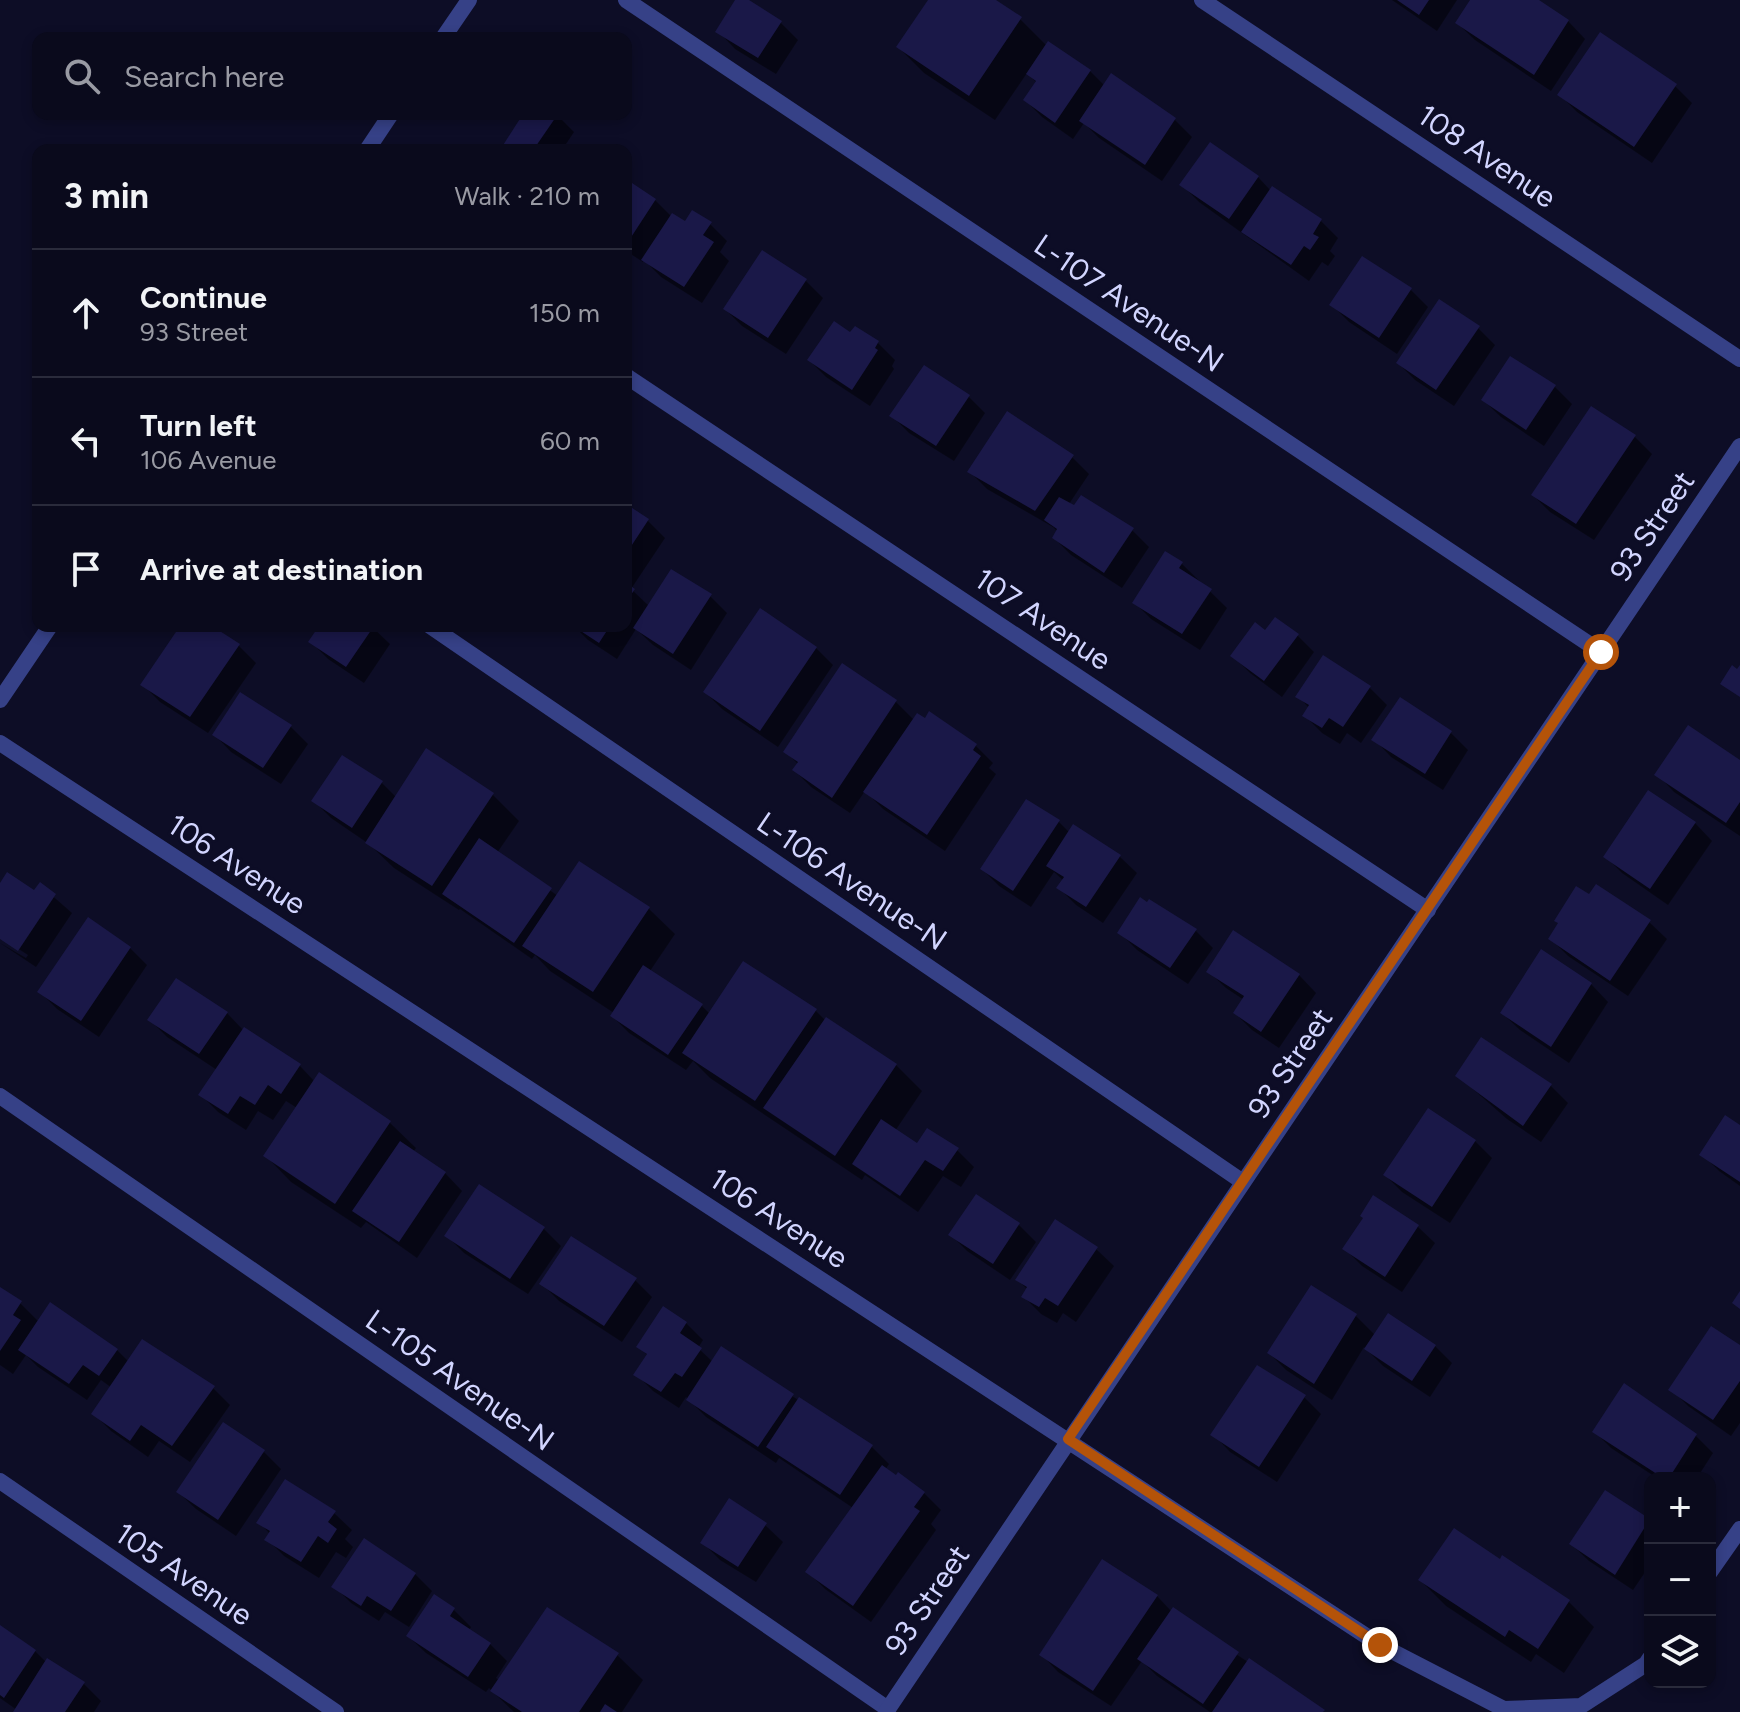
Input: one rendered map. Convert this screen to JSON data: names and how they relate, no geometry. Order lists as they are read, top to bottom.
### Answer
{
  "streets": {
    "street": [
      "108 Avenue",
      "L-107 Avenue-N",
      "93 Street",
      "107 Avenue",
      "106 Avenue",
      "L-106 Avenue-N",
      "L-105 Avenue-N",
      "105 Avenue"
    ]
  },
  "crossings": [
    ["L-107 Avenue-N", "93 Street"],
    ["93 Street", "107 Avenue"],
    ["93 Street", "106 Avenue"],
    ["93 Street", "L-106 Avenue-N"],
    ["93 Street", "L-105 Avenue-N"]
  ],
  "page": {
    "search": "Search here",
    "heading": ["3 min", "Walk · 210 m"],
    "list": [
      ["Continue", "93 Street", "150 m"],
      ["Turn left", "106 Avenue", "60 m"],
      "Arrive at destination"
    ],
    "map_buttons": ["+", "−"]
  }
}
